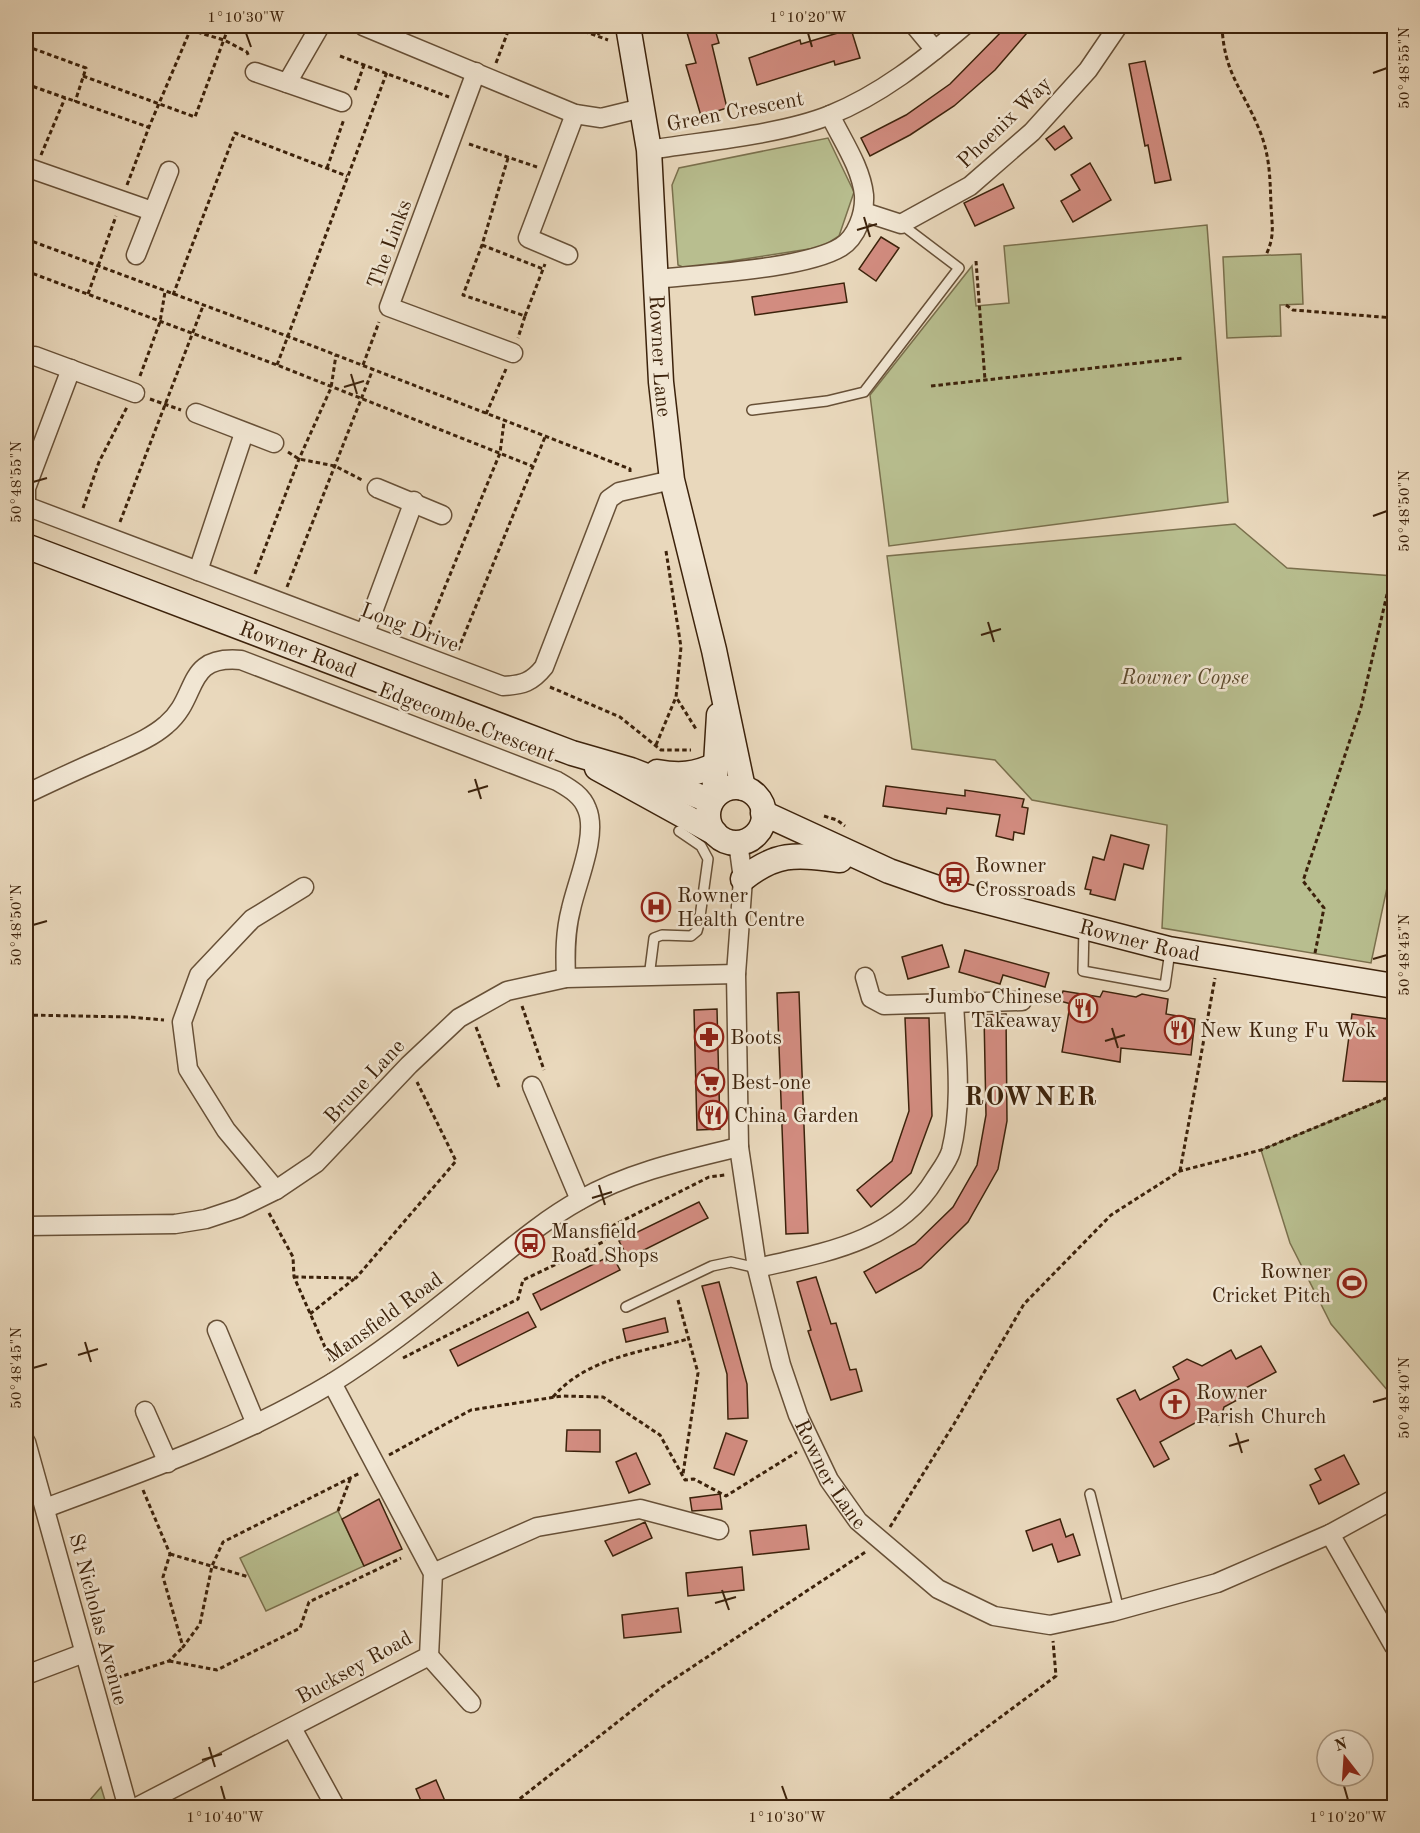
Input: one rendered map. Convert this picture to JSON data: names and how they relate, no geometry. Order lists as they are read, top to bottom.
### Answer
{
  "streets": {
    "main road": ["Rowner Lane", "Rowner Road"],
    "street": [
      "Green Crescent",
      "Phoenix Way",
      "The Links",
      "Long Drive",
      "Edgecombe Crescent",
      "Brune Lane",
      "Mansfield Road",
      "St Nicholas Avenue",
      "Bucksey Road"
    ]
  },
  "crossings": [
    ["Green Crescent", "Rowner Lane"],
    ["Rowner Lane", "Long Drive"],
    ["Rowner Lane", "Rowner Road"],
    ["Rowner Lane", "Brune Lane"],
    ["Rowner Lane", "Mansfield Road"],
    ["Edgecombe Crescent", "Brune Lane"],
    ["Mansfield Road", "St Nicholas Avenue"]
  ],
  "districts": ["ROWNER"],
  "parks": ["Rowner Copse"],
  "places": {
    "bus stop": ["Rowner Crossroads", "Mansfield Road Shops"],
    "hospital": ["Rowner Health Centre"],
    "restaurant": ["Jumbo Chinese Takeaway", "New Kung Fu Wok", "China Garden"],
    "pharmacy": ["Boots"],
    "supermarket": ["Best-one"],
    "sports": ["Rowner Cricket Pitch"],
    "church": ["Rowner Parish Church"]
  },
  "north": "top",
  "coordinates": [
    "1°10'30\"W",
    "1°10'20\"W",
    "50°48'55\"N",
    "50°48'50\"N",
    "50°48'45\"N",
    "50°48'40\"N",
    "1°10'40\"W"
  ]
}
